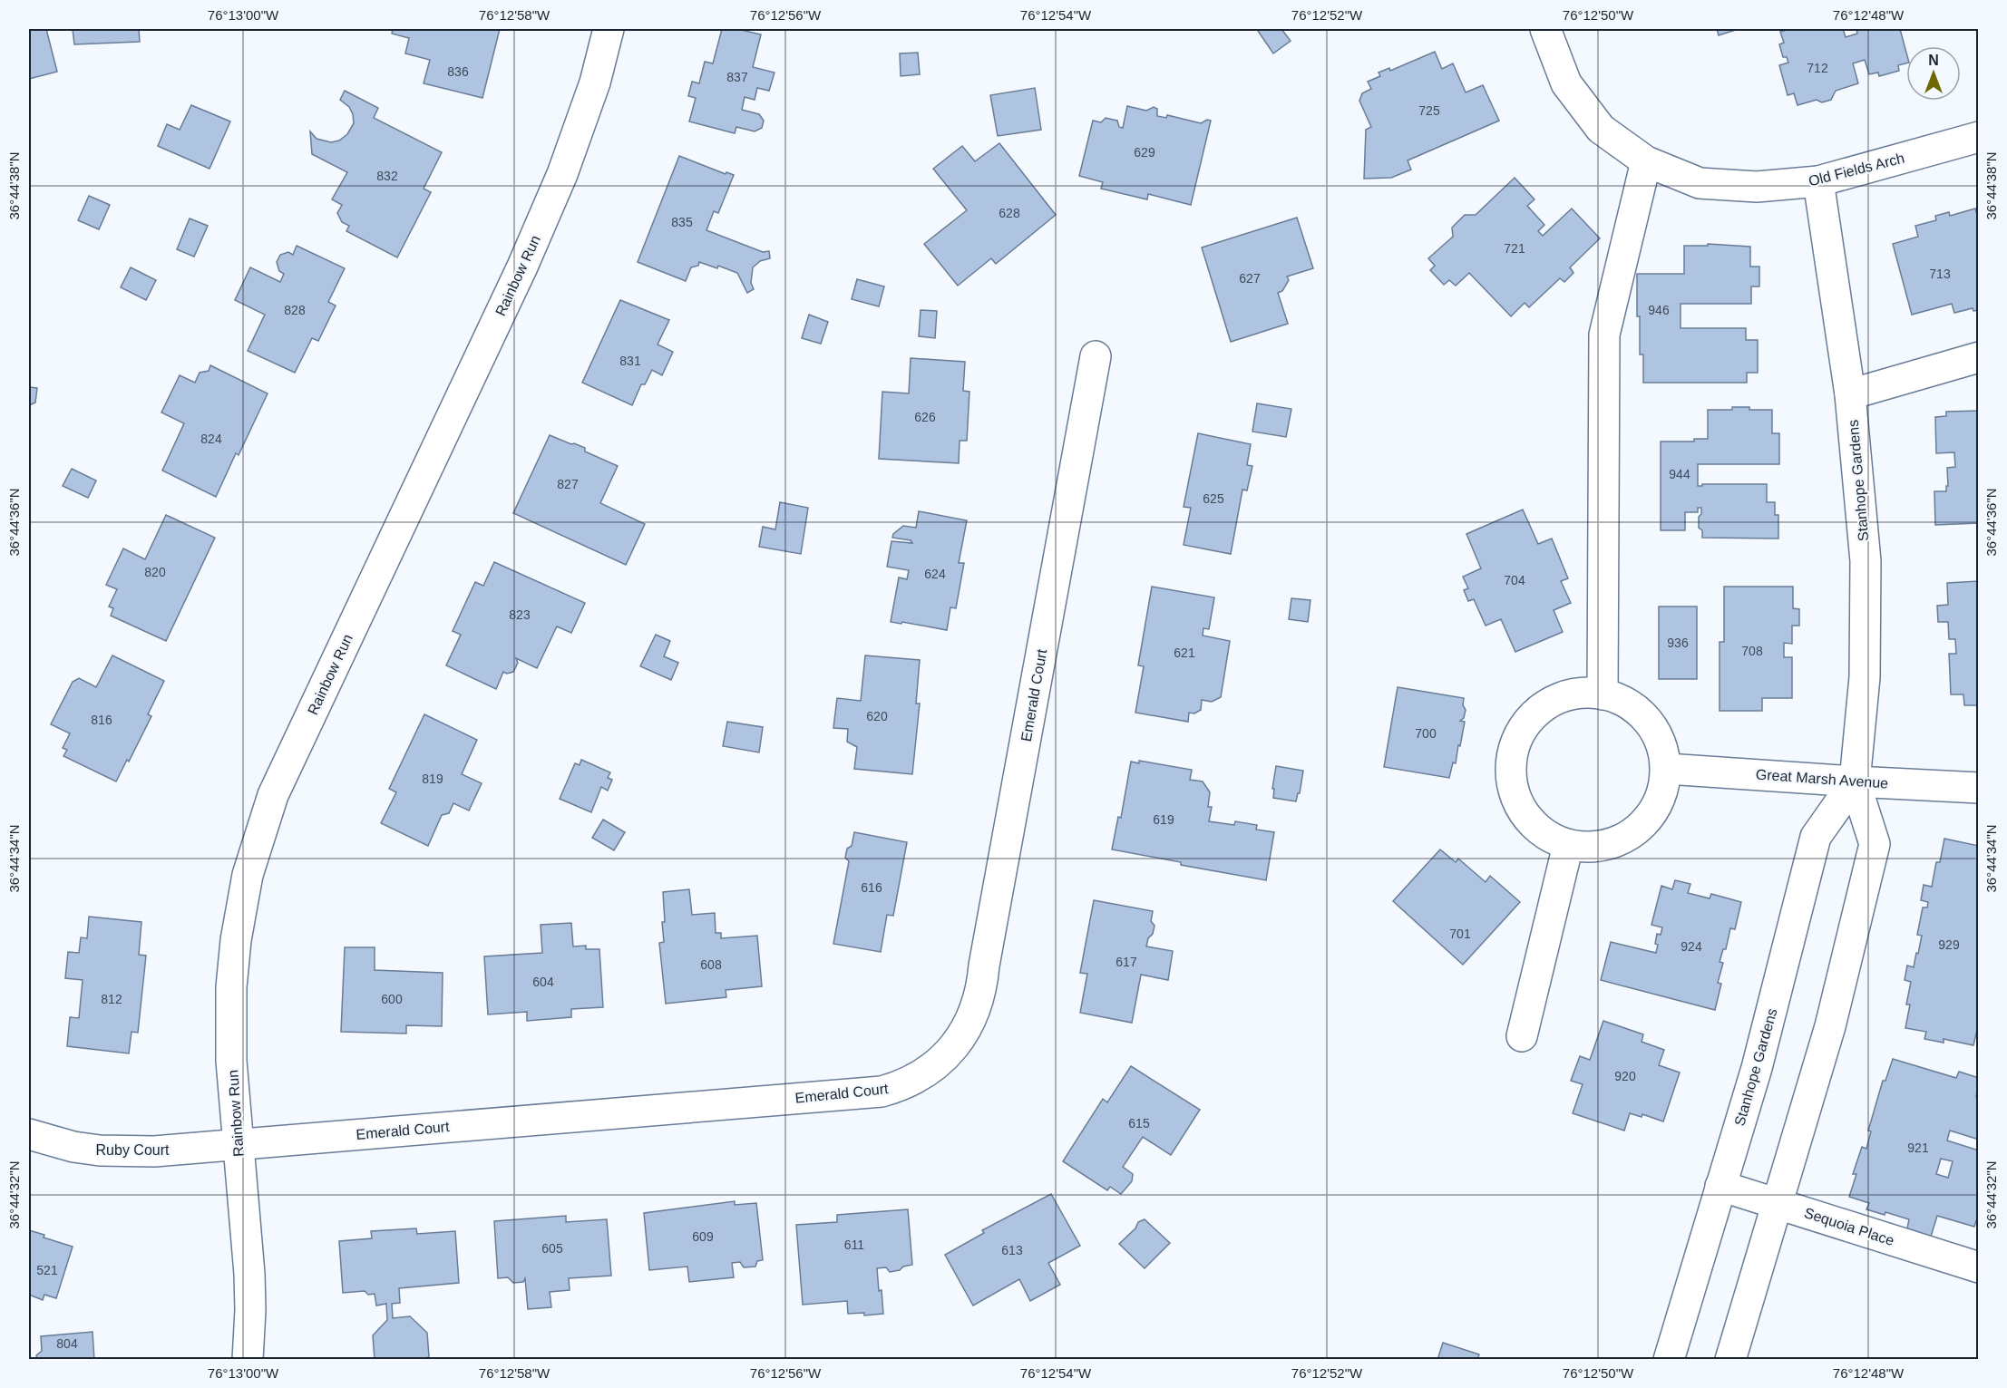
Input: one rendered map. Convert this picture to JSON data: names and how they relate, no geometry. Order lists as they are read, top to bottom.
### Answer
{
  "streets": {
    "street": [
      "Old Fields Arch",
      "Rainbow Run",
      "Stanhope Gardens",
      "Emerald Court",
      "Great Marsh Avenue",
      "Ruby Court",
      "Sequoia Place"
    ]
  },
  "crossings": [
    ["Old Fields Arch", "Stanhope Gardens"],
    ["Rainbow Run", "Emerald Court"],
    ["Rainbow Run", "Ruby Court"],
    ["Stanhope Gardens", "Great Marsh Avenue"],
    ["Stanhope Gardens", "Sequoia Place"],
    ["Emerald Court", "Ruby Court"]
  ],
  "house_numbers": [
    "712",
    "836",
    "837",
    "725",
    "629",
    "832",
    "628",
    "835",
    "721",
    "713",
    "627",
    "828",
    "946",
    "831",
    "626",
    "824",
    "944",
    "827",
    "625",
    "820",
    "624",
    "704",
    "823",
    "936",
    "708",
    "621",
    "620",
    "816",
    "700",
    "819",
    "619",
    "616",
    "701",
    "929",
    "924",
    "617",
    "608",
    "604",
    "812",
    "600",
    "920",
    "615",
    "921",
    "609",
    "611",
    "605",
    "613",
    "521",
    "804"
  ],
  "north": "top",
  "coordinates": [
    "76°13'00\"W",
    "76°12'58\"W",
    "76°12'56\"W",
    "76°12'54\"W",
    "76°12'52\"W",
    "76°12'50\"W",
    "76°12'48\"W",
    "36°44'38\"N",
    "36°44'36\"N",
    "36°44'34\"N",
    "36°44'32\"N"
  ]
}
